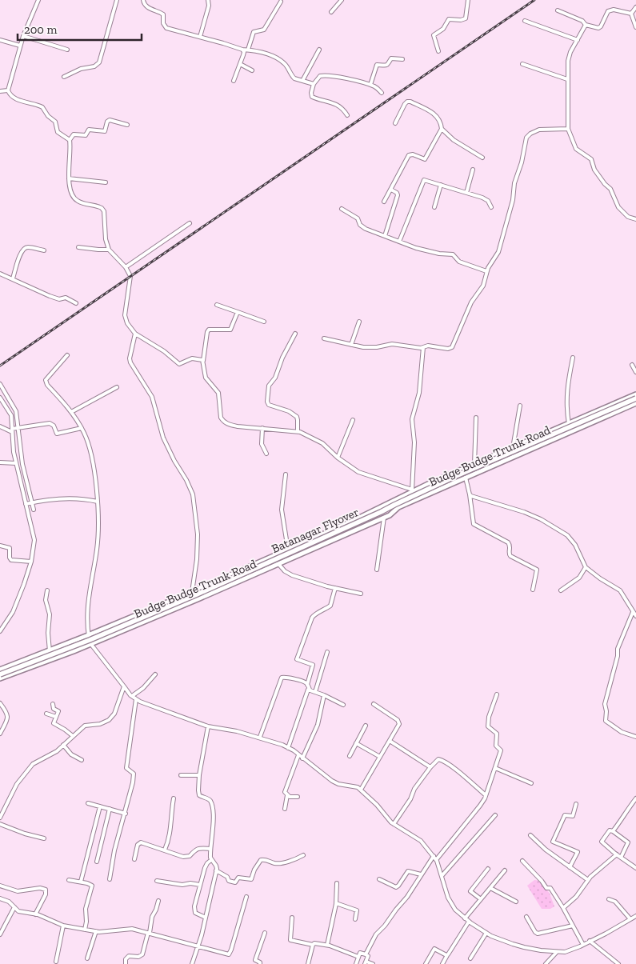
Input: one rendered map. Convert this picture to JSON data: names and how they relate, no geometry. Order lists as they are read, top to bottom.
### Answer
{
  "streets": {
    "main road": ["Batanagar Flyover"],
    "street": ["Budge Budge Trunk Road"]
  },
  "crossings": [
    ["Budge Budge Trunk Road", "Batanagar Flyover"]
  ],
  "scale_bar": "200 m"
}
